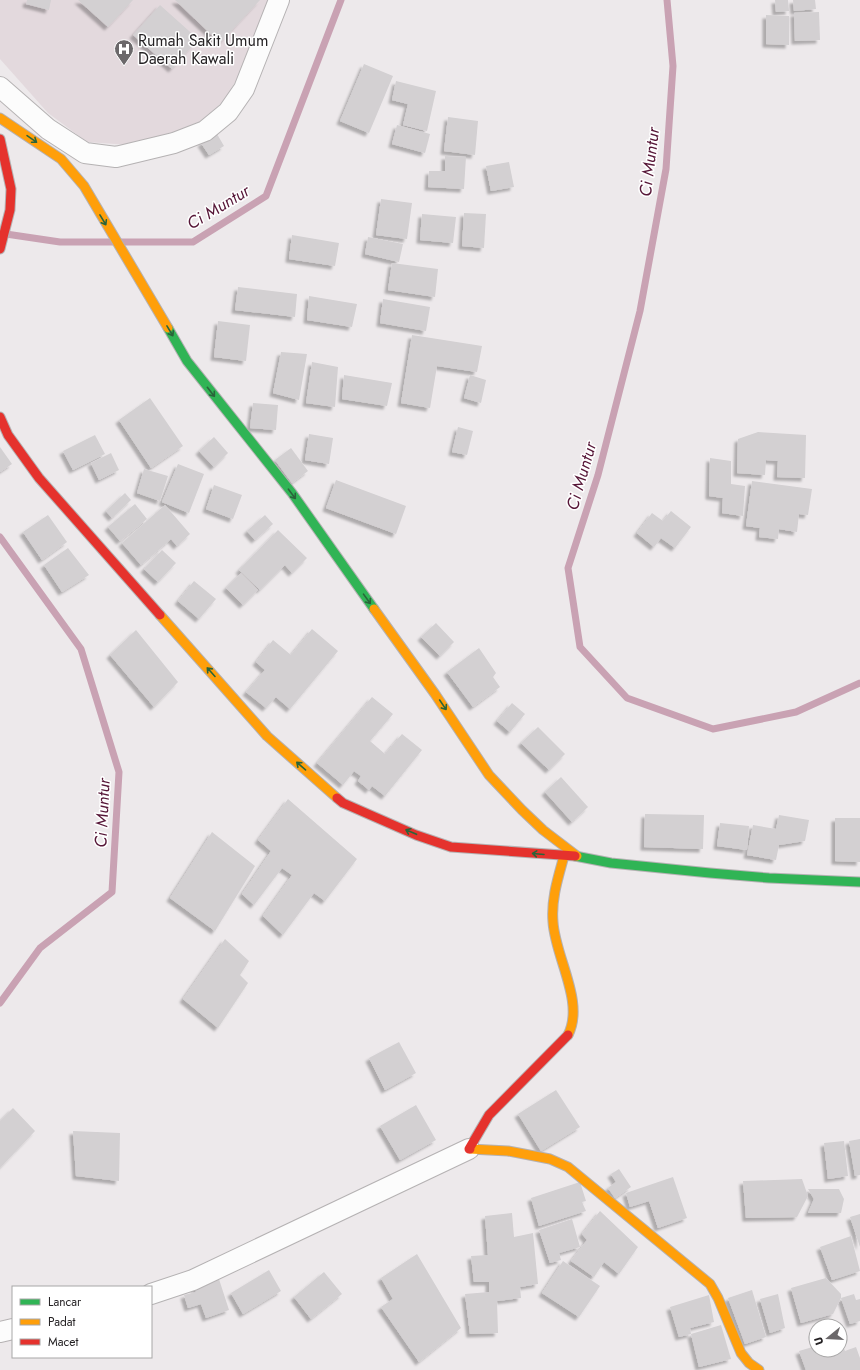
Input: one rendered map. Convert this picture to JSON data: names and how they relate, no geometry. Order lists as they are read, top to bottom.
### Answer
{
  "water": ["Ci Muntur"],
  "places": {
    "hospital": ["Rumah Sakit Umum Daerah Kawali"]
  },
  "legend": ["Lancar", "Padat", "Macet"],
  "north": "left"
}
